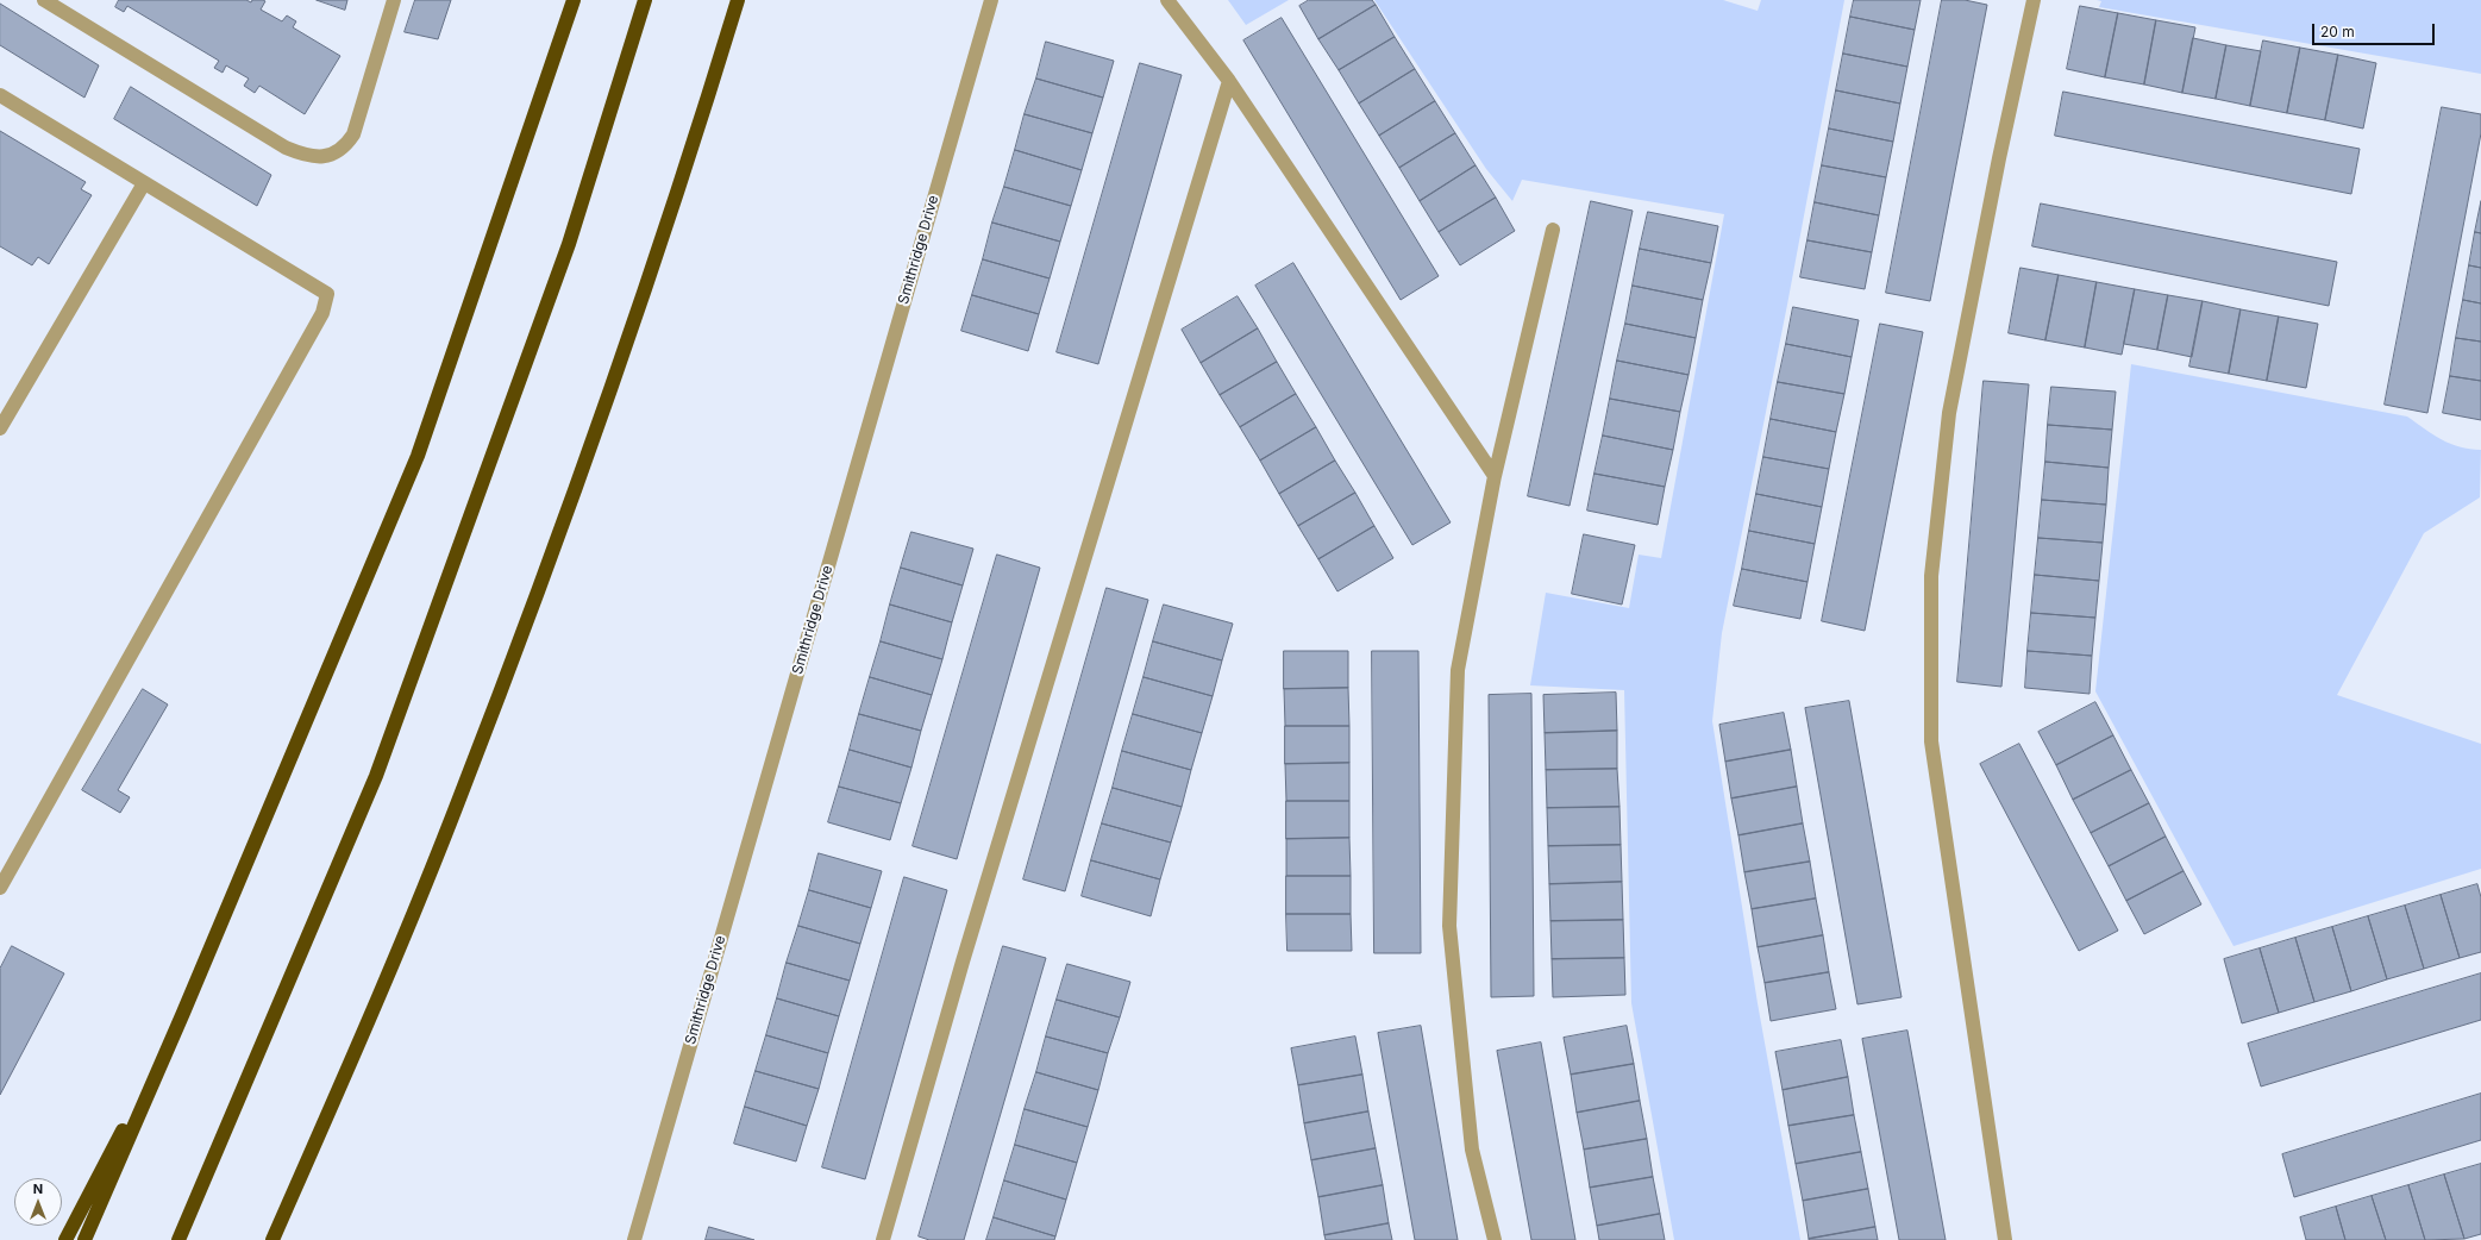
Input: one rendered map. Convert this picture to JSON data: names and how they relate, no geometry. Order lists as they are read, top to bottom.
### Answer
{
  "streets": {
    "street": ["Smithridge Drive"]
  },
  "scale_bar": "20 m",
  "north": "top"
}
